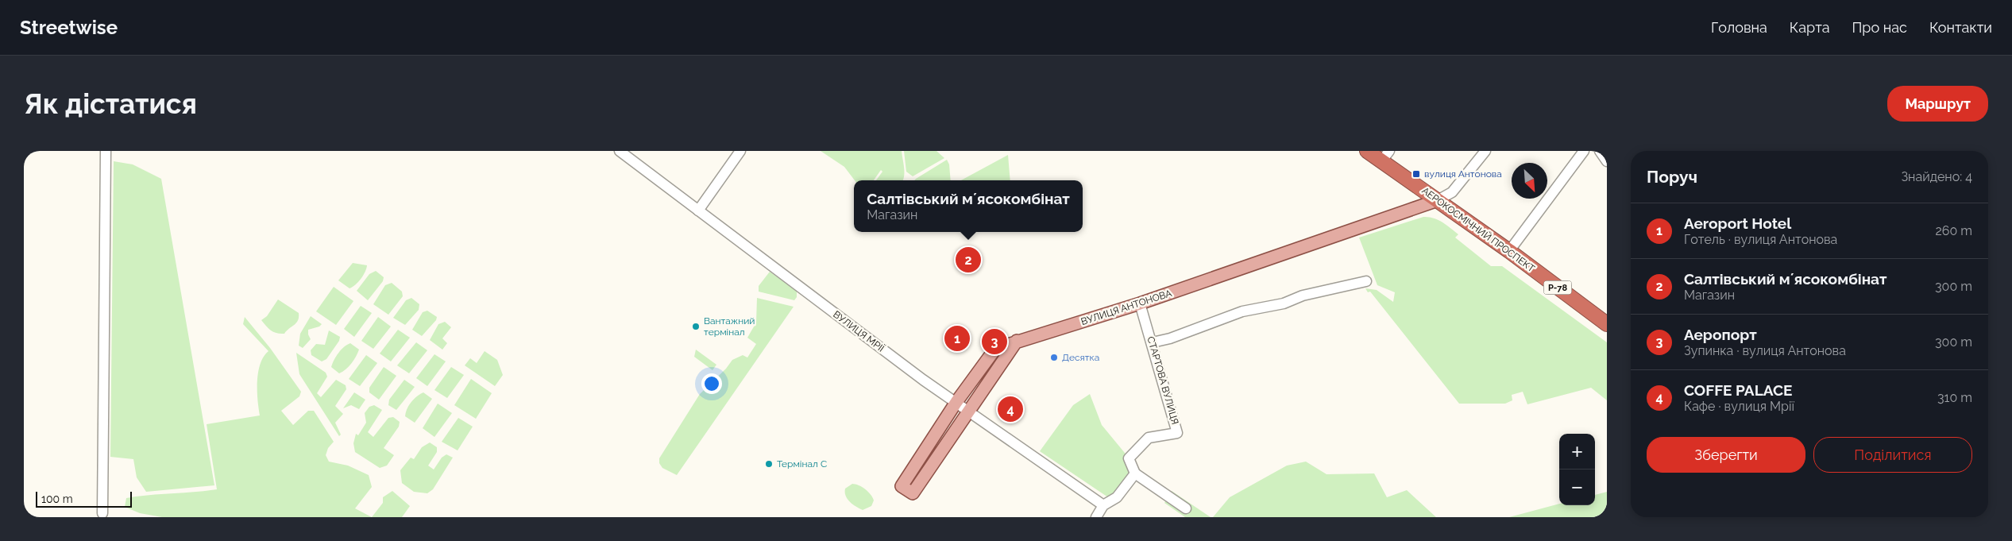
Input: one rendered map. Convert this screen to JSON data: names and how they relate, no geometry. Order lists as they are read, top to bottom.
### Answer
{
  "streets": {
    "highway": ["АЕРОКОСМІЧНИЙ ПРОСПЕКТ", "Р-78"],
    "main road": ["ВУЛИЦЯ АНТОНОВА"],
    "street": ["ВУЛИЦЯ МРІЇ", "СТАРТОВА ВУЛИЦЯ"]
  },
  "crossings": [
    ["АЕРОКОСМІЧНИЙ ПРОСПЕКТ", "ВУЛИЦЯ АНТОНОВА"],
    ["ВУЛИЦЯ АНТОНОВА", "ВУЛИЦЯ МРІЇ"],
    ["ВУЛИЦЯ АНТОНОВА", "СТАРТОВА ВУЛИЦЯ"]
  ],
  "places": {
    "transit": ["вулиця Антонова"],
    "other": ["Вантажний термінал", "Десятка", "Термінал C"]
  },
  "scale_bar": "100 m",
  "north": "bottom right",
  "page": {
    "header": "Streetwise",
    "nav": [
      "Головна",
      "Карта",
      "Про нас",
      "Контакти"
    ],
    "buttons": [
      "Маршрут",
      ["Зберегти", "Поділитися"]
    ],
    "title": "Як дістатися",
    "heading": ["Поруч", "Знайдено: 4"],
    "popup": ["Салтівський мʼясокомбінат", "Магазин"],
    "list": [
      {
        "mark": "1",
        "name": "Aeroport Hotel",
        "note": "Готель · вулиця Антонова",
        "value": "260 m"
      },
      {
        "mark": "2",
        "name": "Салтівський мʼясокомбінат",
        "note": "Магазин",
        "value": "300 m"
      },
      {
        "mark": "3",
        "name": "Аеропорт",
        "note": "Зупинка · вулиця Антонова",
        "value": "300 m"
      },
      {
        "mark": "4",
        "name": "COFFE PALACE",
        "note": "Кафе · вулиця Мрії",
        "value": "310 m"
      }
    ],
    "pins": [
      "2",
      "1",
      "3",
      "4"
    ],
    "map_buttons": ["+", "−"],
    "scale": "100 m"
  }
}
